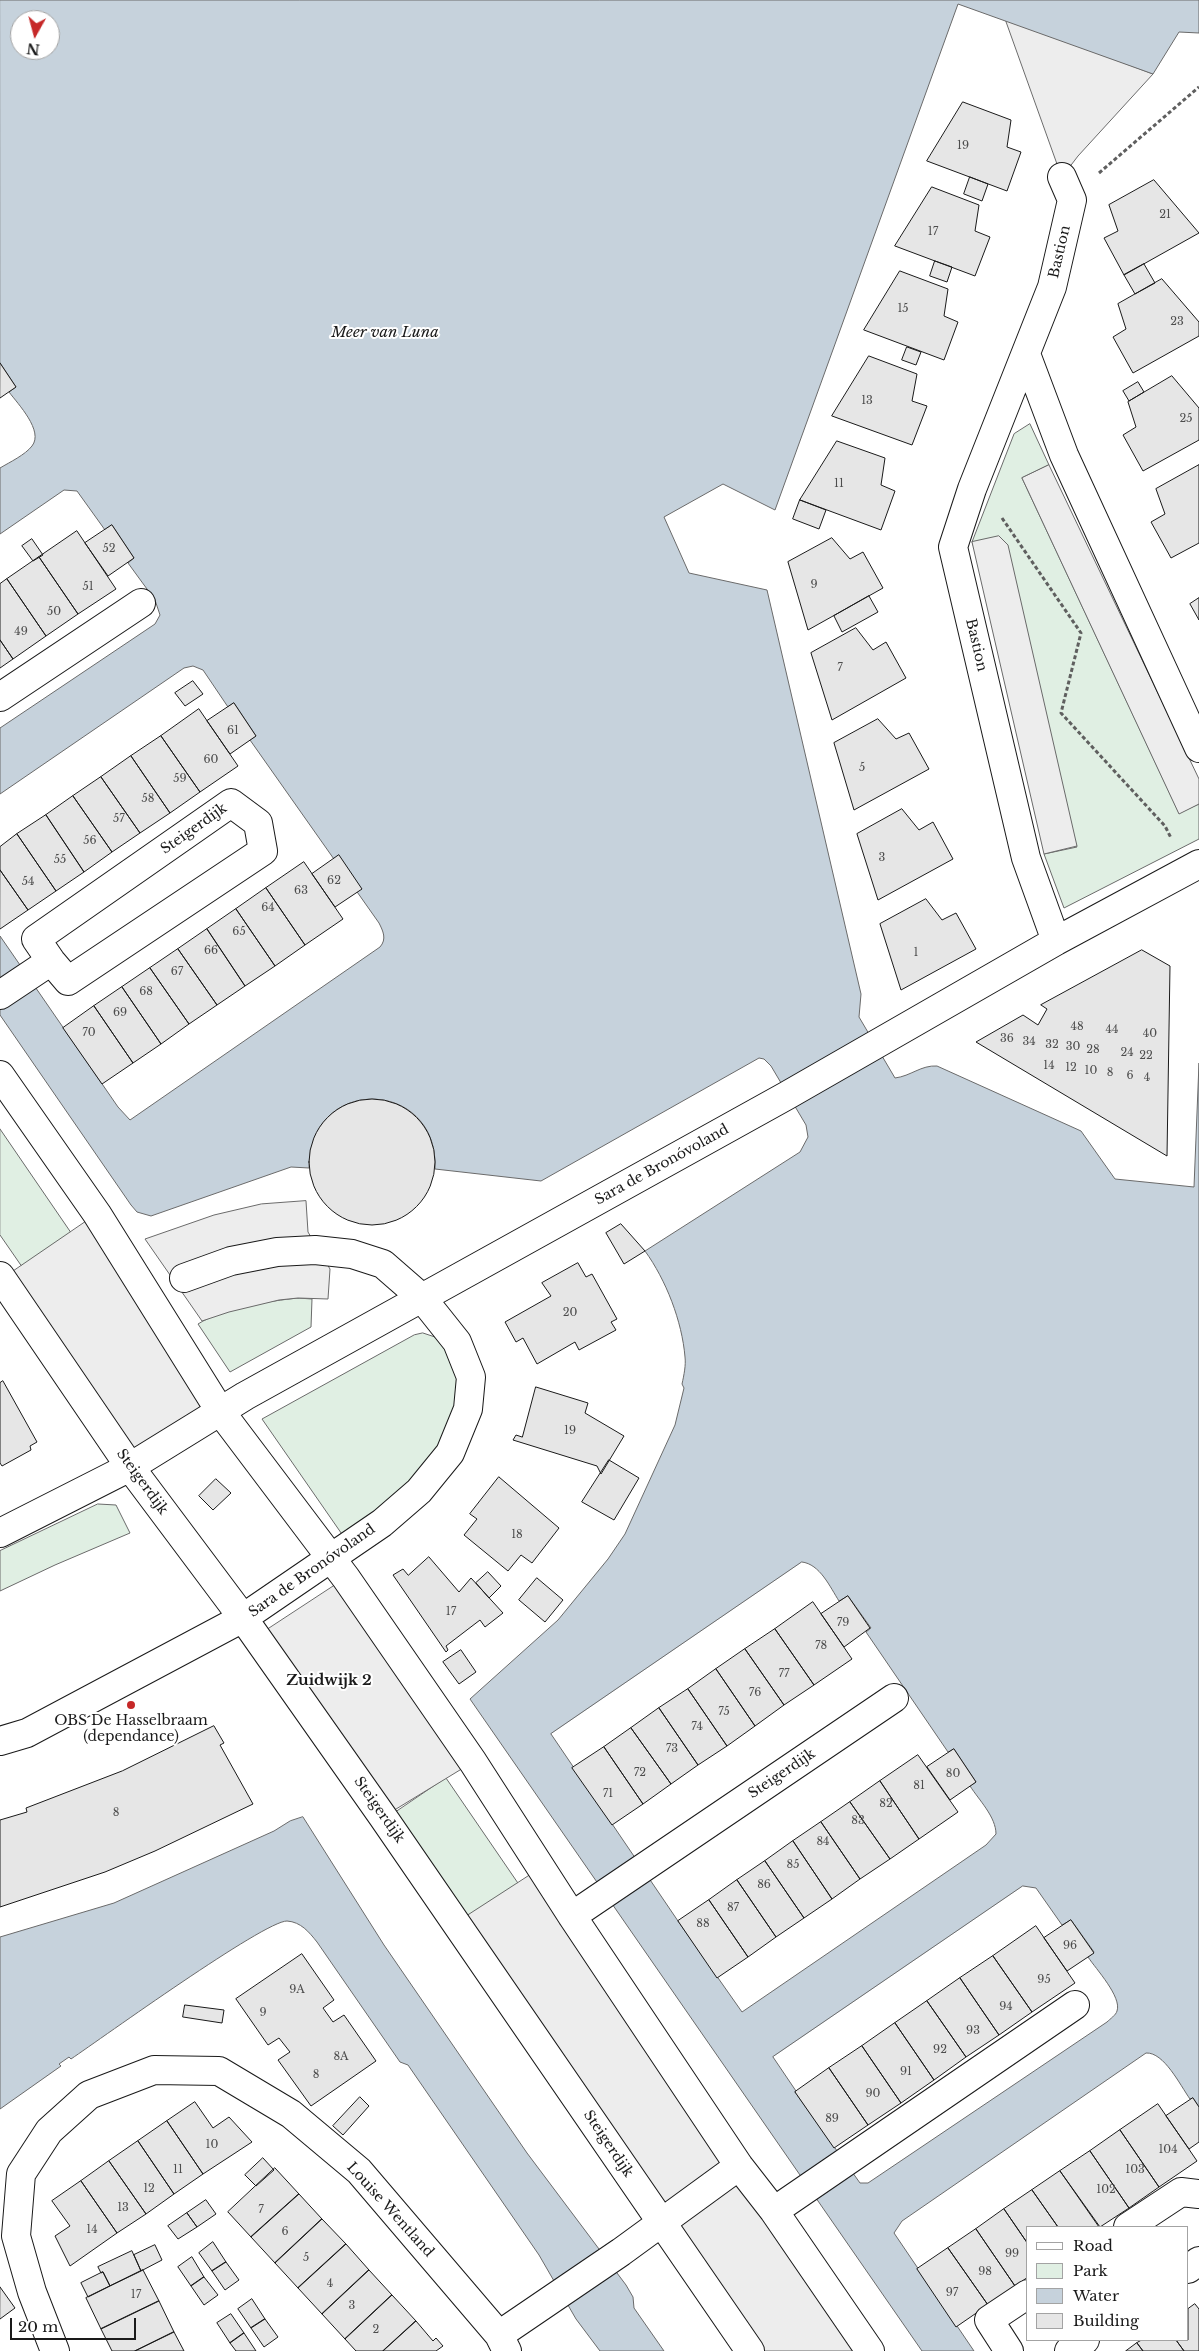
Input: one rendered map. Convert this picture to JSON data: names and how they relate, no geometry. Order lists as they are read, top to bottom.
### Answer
{
  "streets": {
    "street": [
      "Bastion",
      "Steigerdijk",
      "Sara de Bronóvoland",
      "Louise Wentland"
    ]
  },
  "crossings": [
    ["Bastion", "Sara de Bronóvoland"],
    ["Steigerdijk", "Sara de Bronóvoland"],
    ["Steigerdijk", "Louise Wentland"]
  ],
  "districts": ["Zuidwijk 2"],
  "water": ["Meer van Luna"],
  "places": ["OBS De Hasselbraam (dependance)"],
  "house_numbers": [
    "19",
    "21",
    "17",
    "15",
    "23",
    "13",
    "25",
    "11",
    "52",
    "9",
    "51",
    "50",
    "49",
    "7",
    "61",
    "60",
    "5",
    "59",
    "58",
    "57",
    "56",
    "3",
    "55",
    "62",
    "54",
    "63",
    "64",
    "65",
    "66",
    "1",
    "67",
    "68",
    "69",
    "48",
    "44",
    "70",
    "40",
    "36",
    "34",
    "32",
    "30",
    "28",
    "24",
    "22",
    "14",
    "12",
    "10",
    "8",
    "6",
    "4",
    "20",
    "19",
    "18",
    "17",
    "79",
    "78",
    "77",
    "76",
    "75",
    "74",
    "73",
    "72",
    "80",
    "81",
    "71",
    "82",
    "8",
    "83",
    "84",
    "85",
    "86",
    "87",
    "88",
    "96",
    "95",
    "9A",
    "94",
    "9",
    "93",
    "92",
    "8A",
    "91",
    "8",
    "90",
    "89",
    "10",
    "104",
    "11",
    "103",
    "12",
    "102",
    "13",
    "7",
    "14",
    "6",
    "99",
    "5",
    "98",
    "4",
    "97",
    "17",
    "3",
    "2"
  ],
  "legend": [
    "Road",
    "Park",
    "Water",
    "Building"
  ],
  "scale_bar": "20 m",
  "north": "bottom"
}
